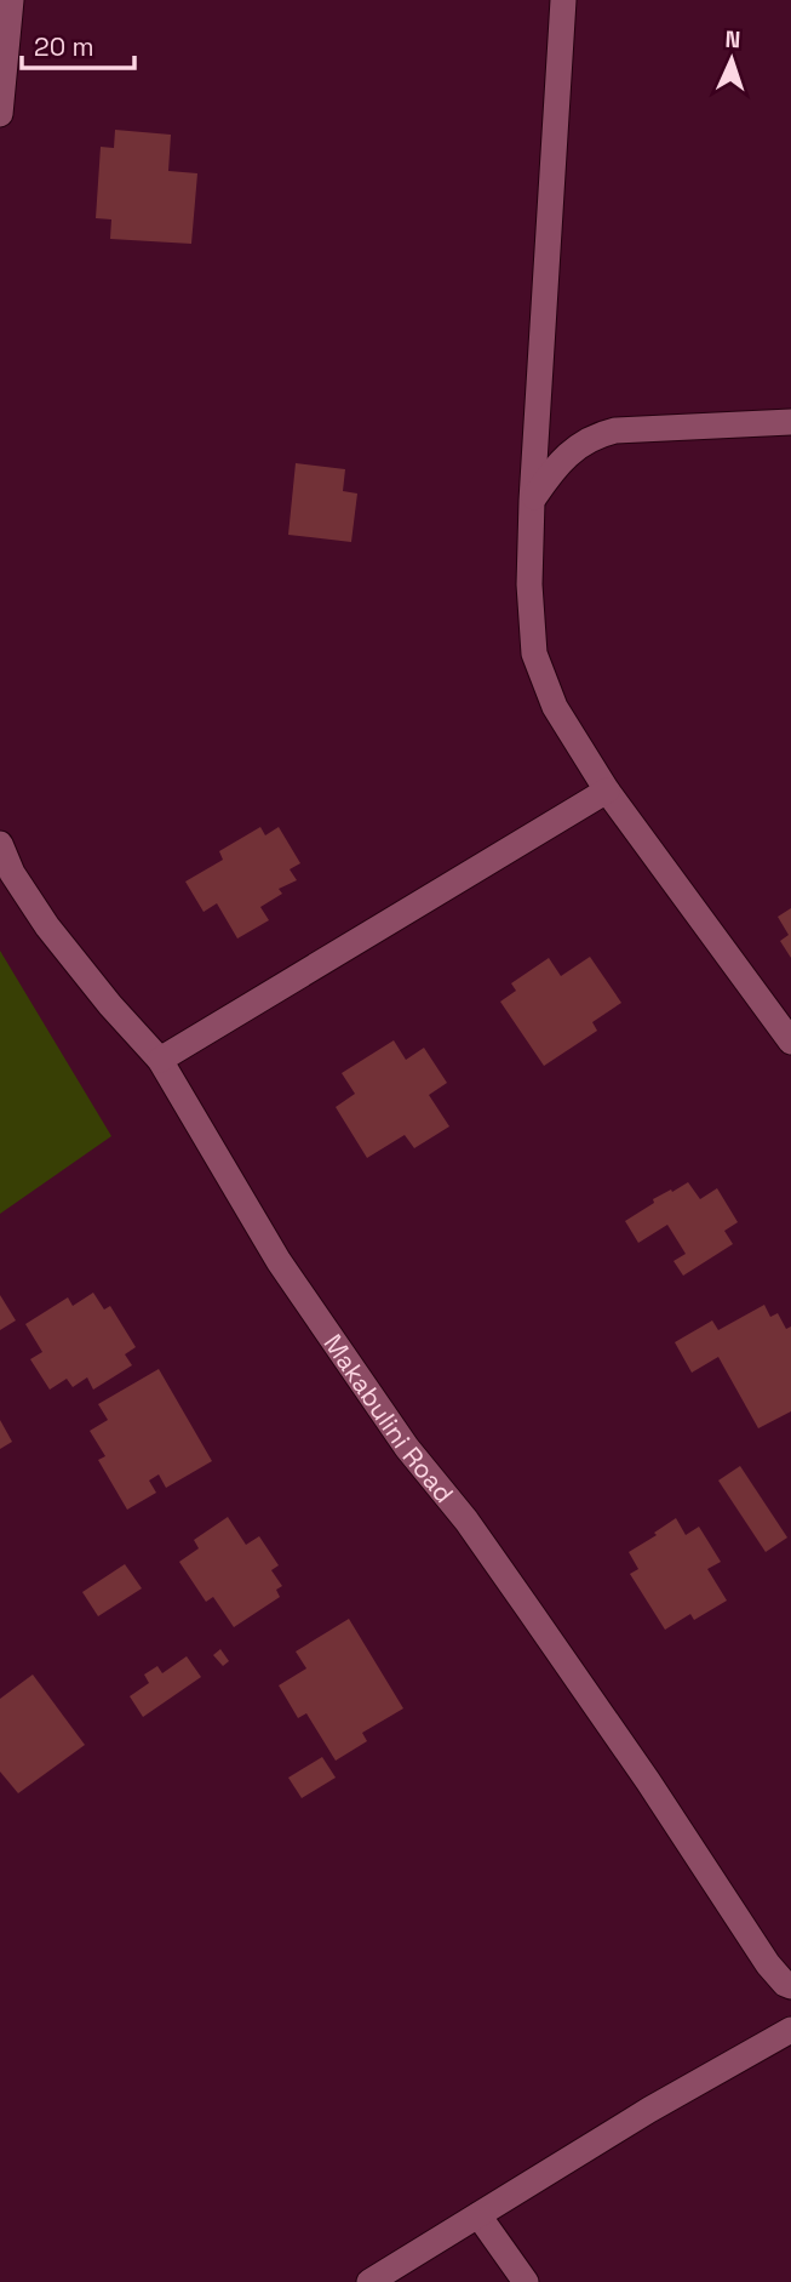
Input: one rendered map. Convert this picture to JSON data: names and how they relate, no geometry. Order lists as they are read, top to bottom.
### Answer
{
  "streets": {
    "street": ["Makabulini Road"]
  },
  "scale_bar": "20 m",
  "north": "top"
}
